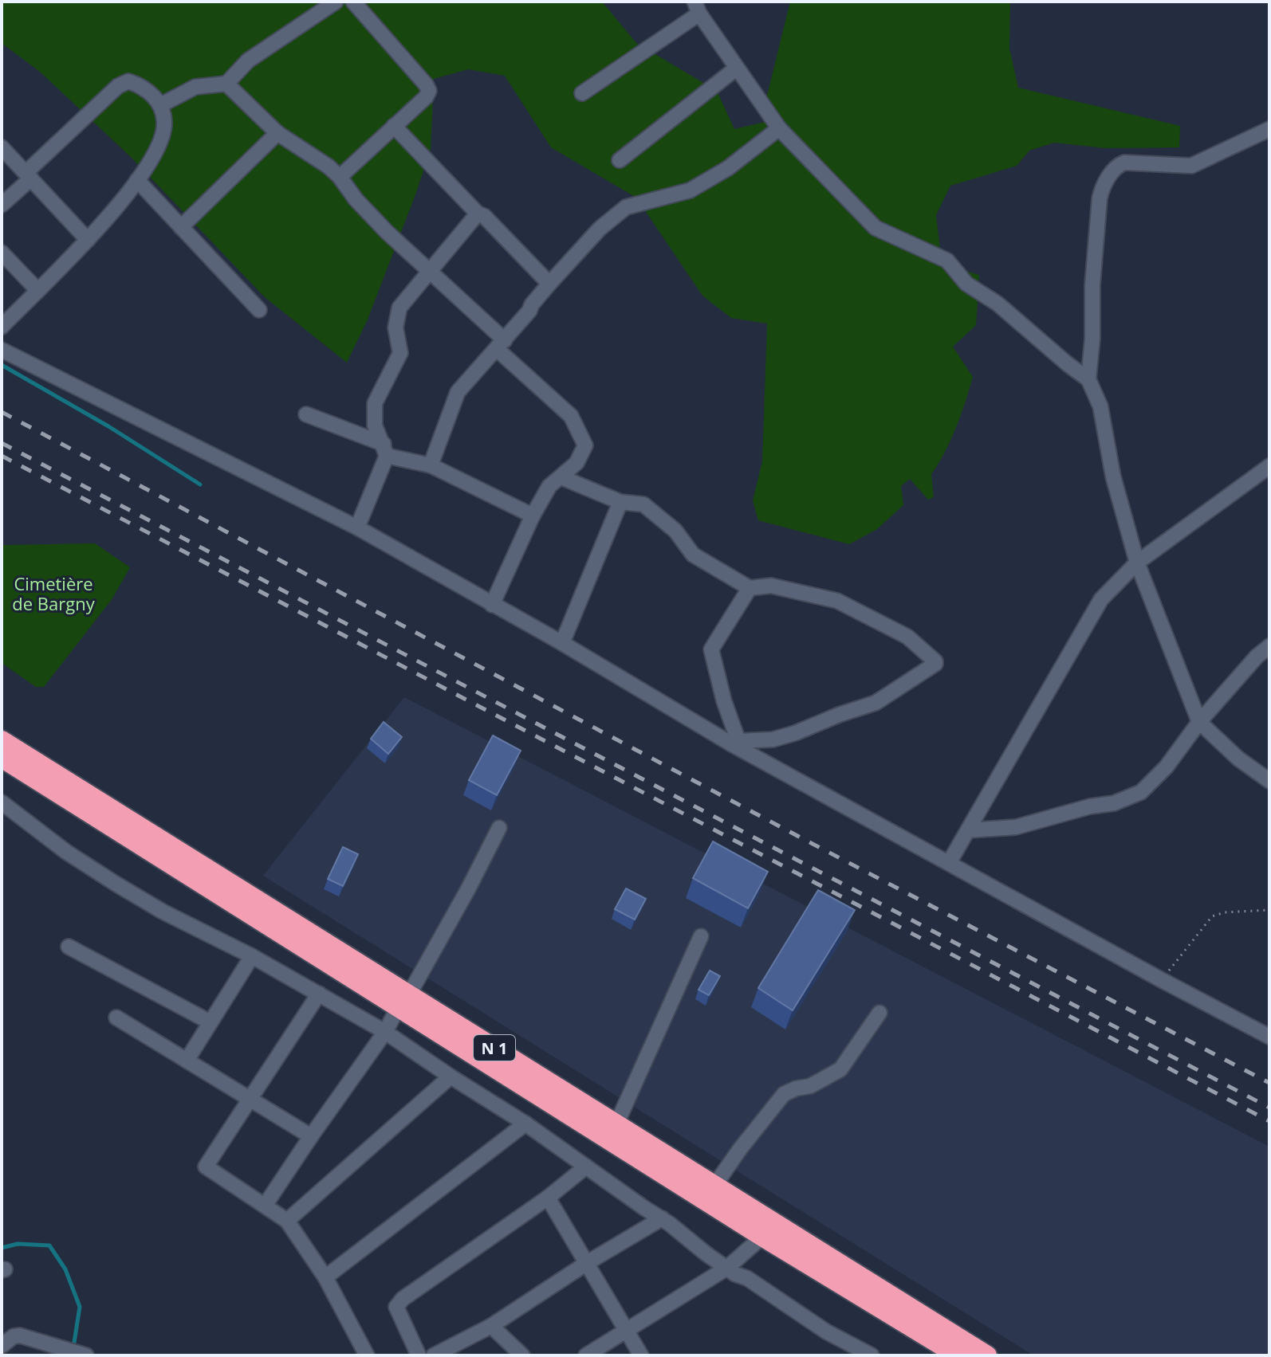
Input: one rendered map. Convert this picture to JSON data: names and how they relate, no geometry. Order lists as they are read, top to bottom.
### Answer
{
  "streets": {
    "highway": ["N 1"]
  },
  "parks": ["Cimetière de Bargny"]
}
